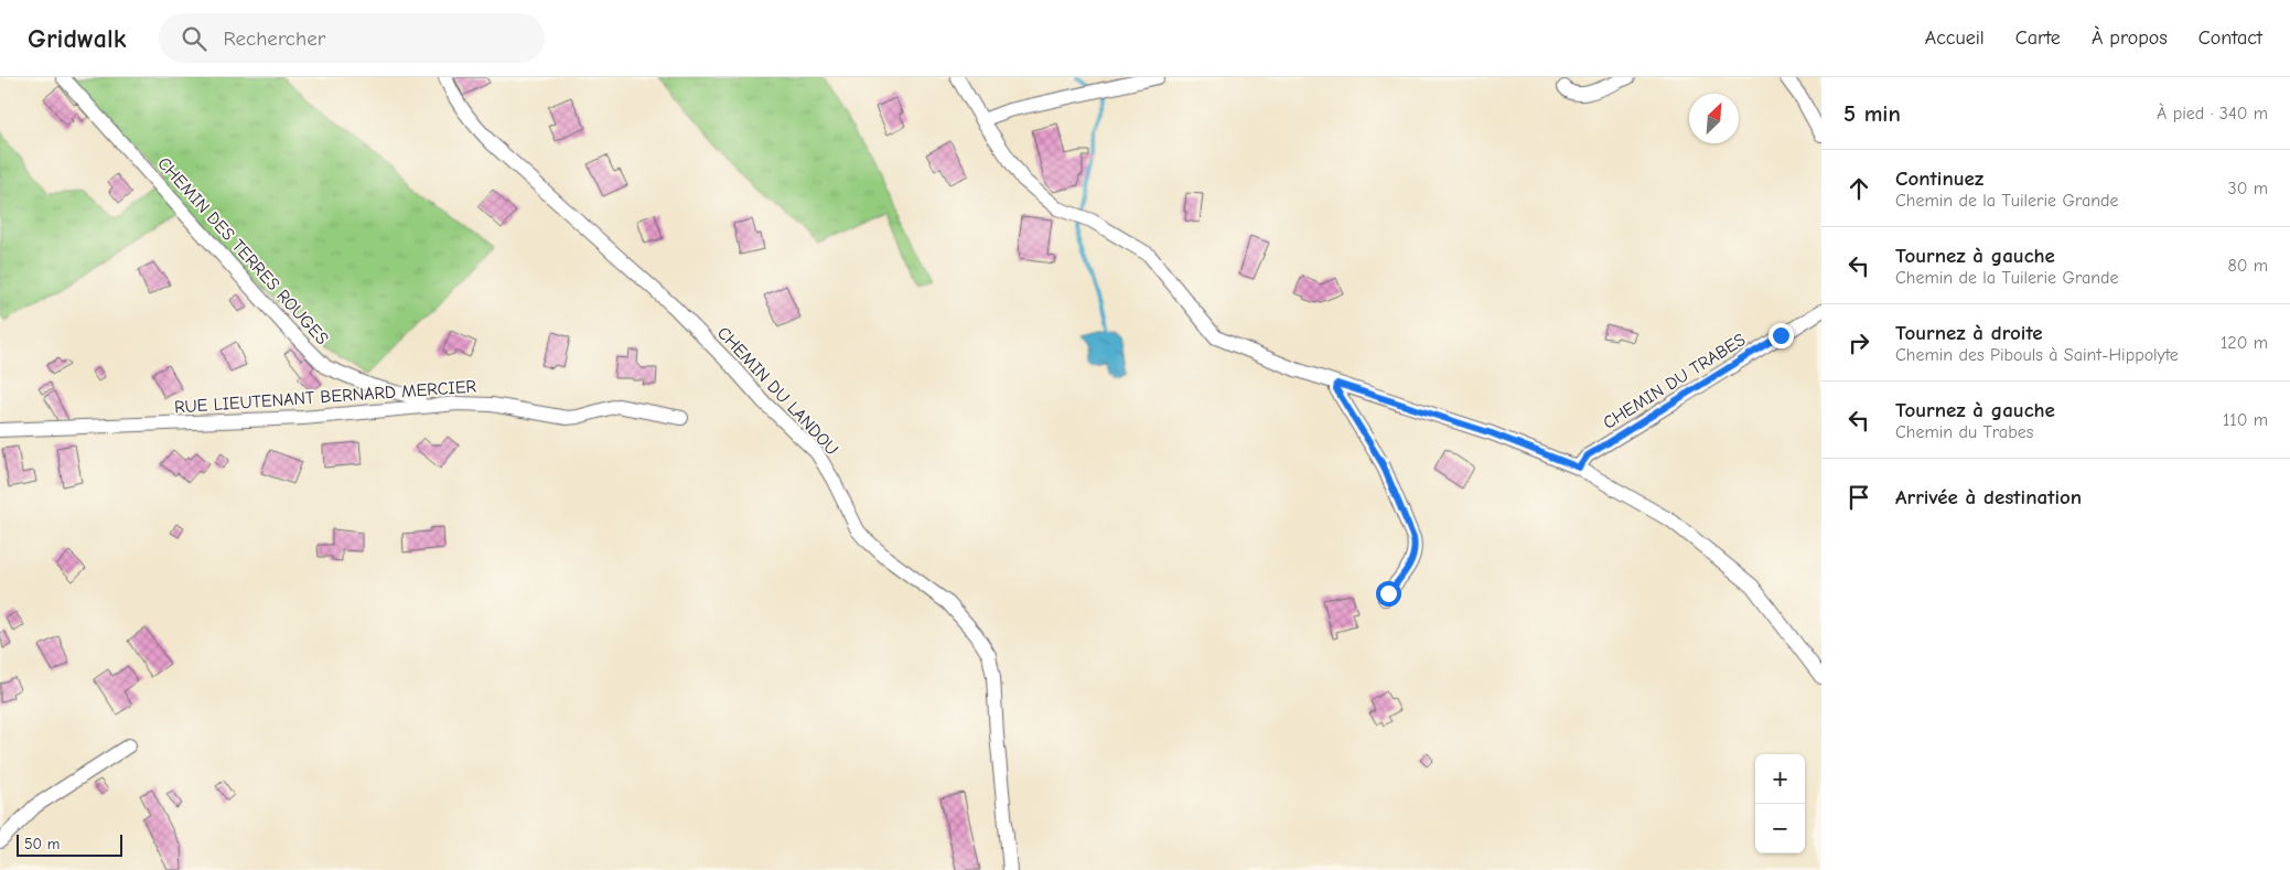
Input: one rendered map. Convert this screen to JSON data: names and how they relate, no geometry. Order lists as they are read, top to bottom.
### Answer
{
  "streets": {
    "street": [
      "CHEMIN DES TERRES ROUGES",
      "CHEMIN DU TRABES",
      "CHEMIN DU LANDOU",
      "RUE LIEUTENANT BERNARD MERCIER"
    ]
  },
  "crossings": [
    ["CHEMIN DES TERRES ROUGES", "RUE LIEUTENANT BERNARD MERCIER"]
  ],
  "scale_bar": "50 m",
  "north": "top right",
  "page": {
    "header": "Gridwalk",
    "search": "Rechercher",
    "nav": [
      "Accueil",
      "Carte",
      "À propos",
      "Contact"
    ],
    "heading": ["5 min", "À pied · 340 m"],
    "list": [
      ["Continuez", "Chemin de la Tuilerie Grande", "30 m"],
      ["Tournez à gauche", "Chemin de la Tuilerie Grande", "80 m"],
      ["Tournez à droite", "Chemin des Pibouls à Saint-Hippolyte", "120 m"],
      ["Tournez à gauche", "Chemin du Trabes", "110 m"],
      "Arrivée à destination"
    ],
    "map_buttons": ["+", "−"],
    "scale": "50 m"
  }
}
